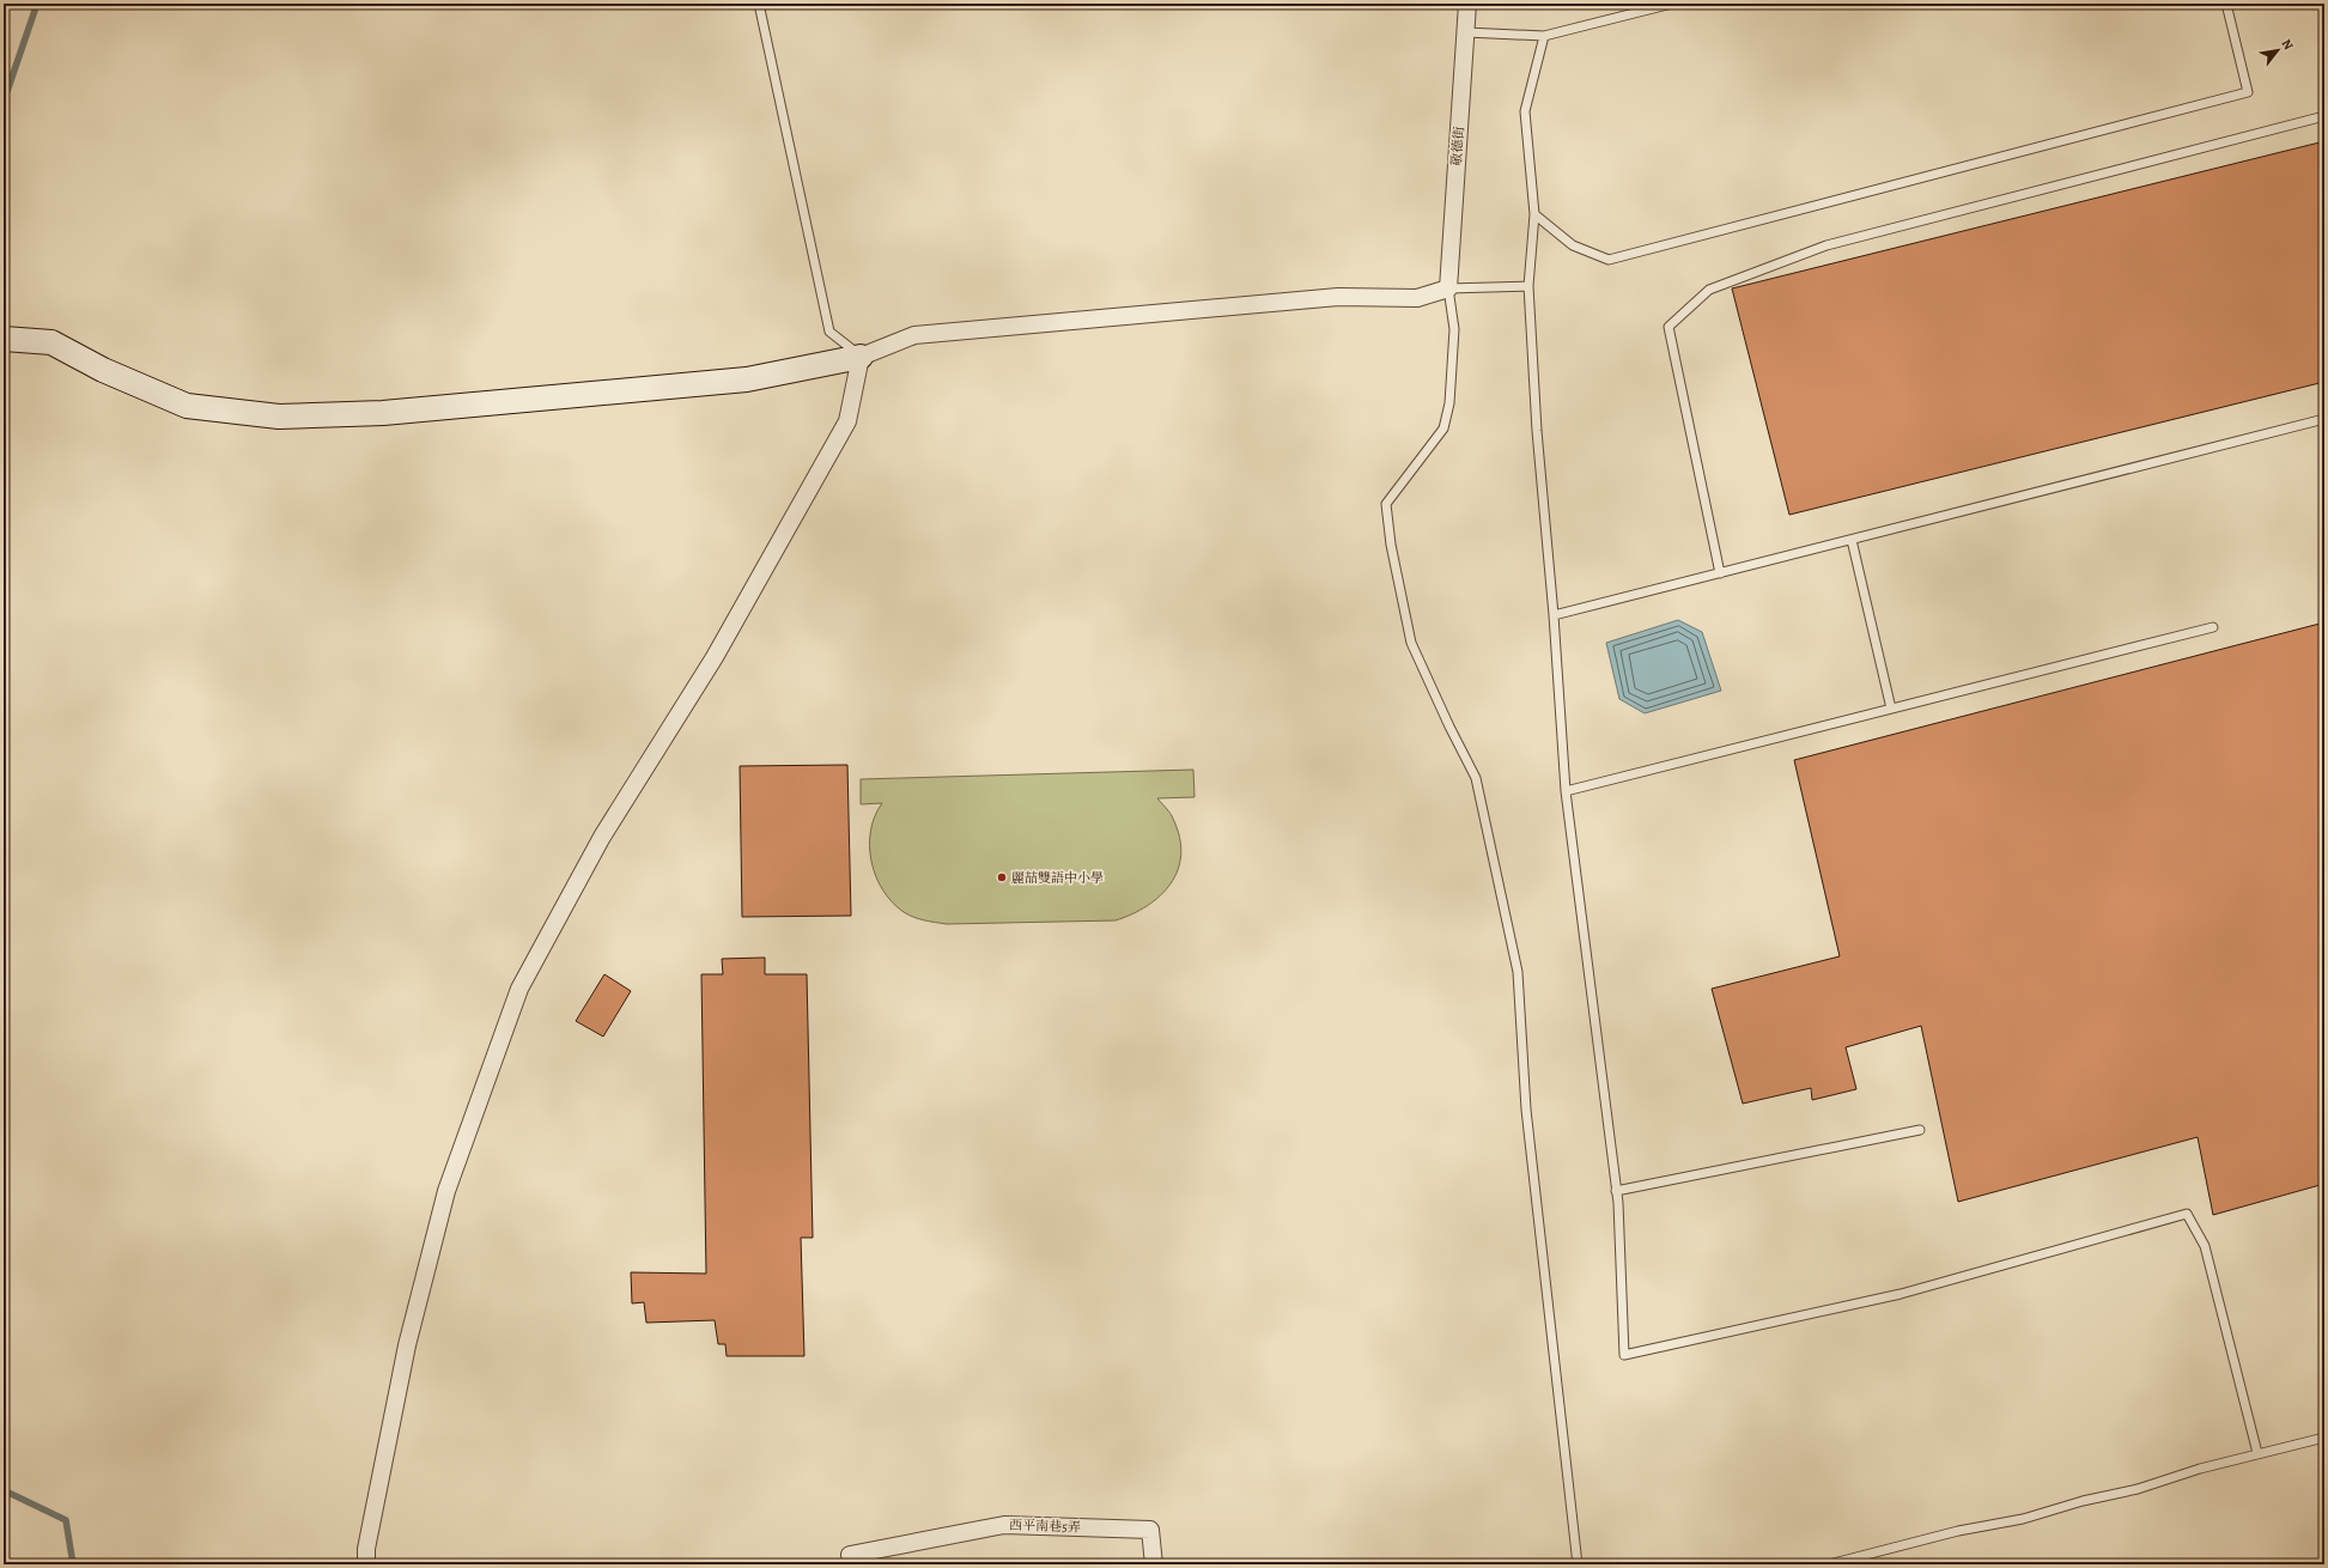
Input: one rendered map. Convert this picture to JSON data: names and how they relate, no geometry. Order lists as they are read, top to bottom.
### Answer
{
  "streets": {
    "street": ["敬德街", "西平南巷5弄"]
  },
  "places": ["麗喆雙語中小學"],
  "north": "top right"
}
